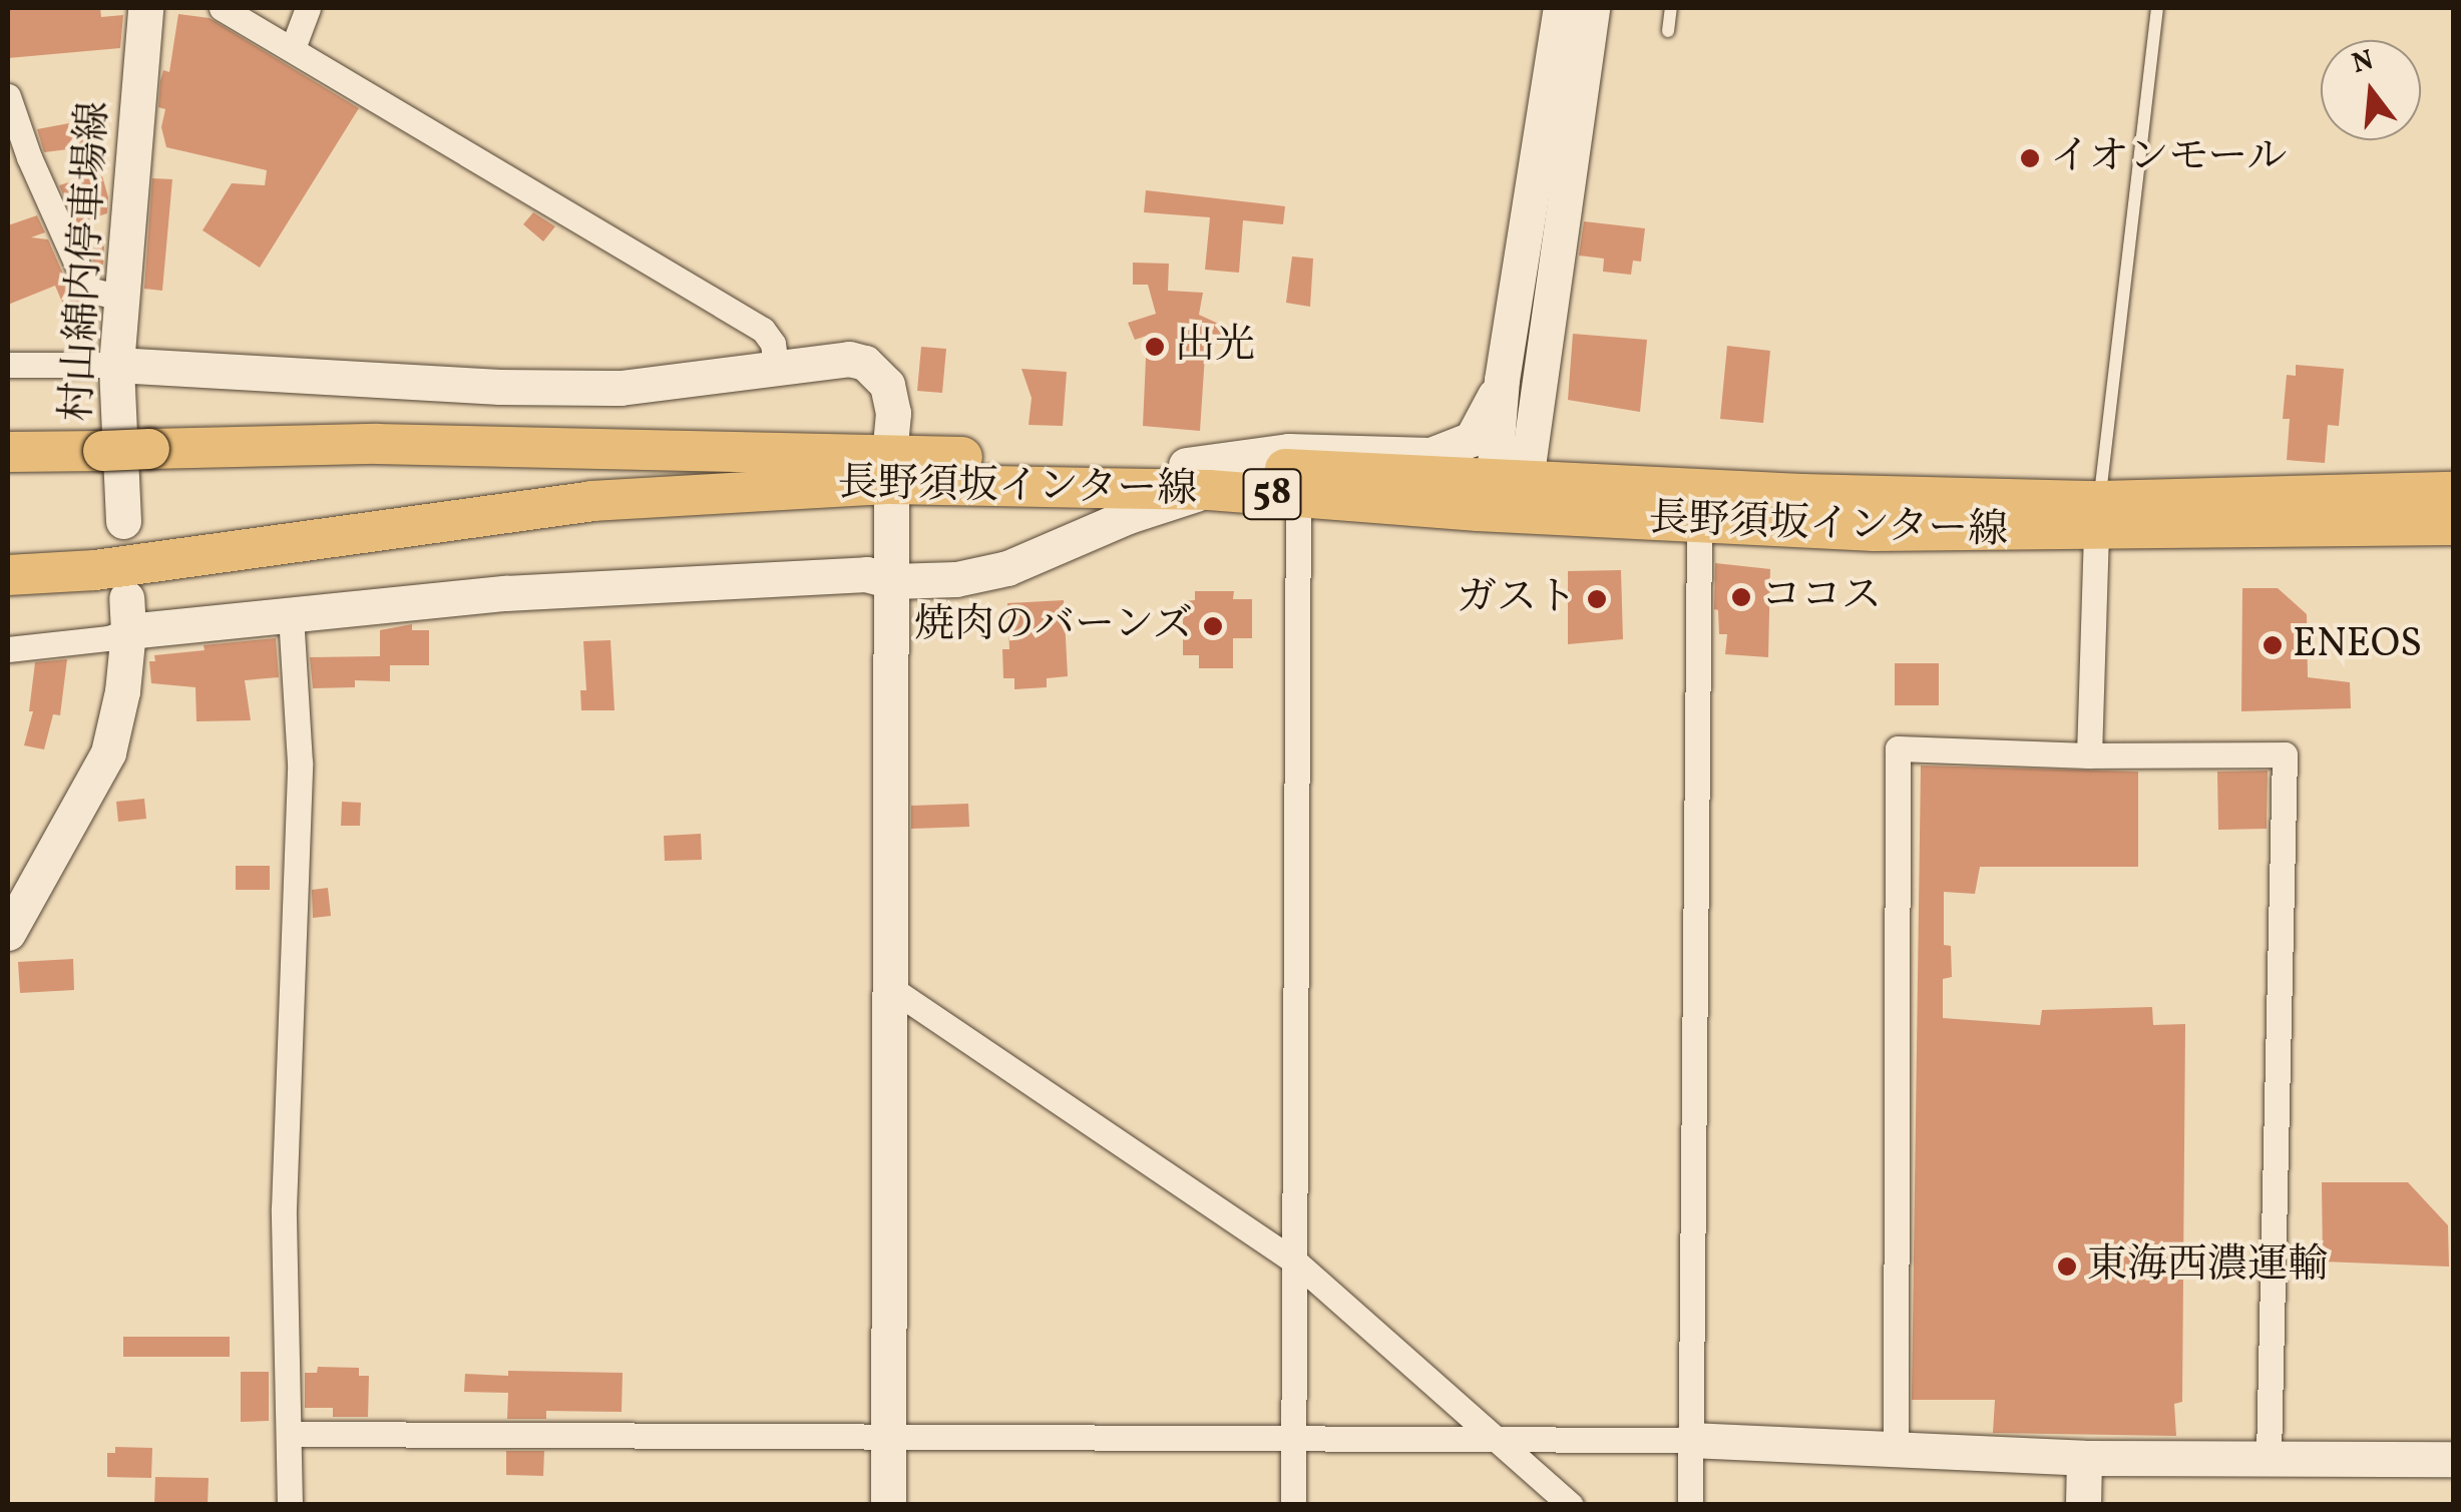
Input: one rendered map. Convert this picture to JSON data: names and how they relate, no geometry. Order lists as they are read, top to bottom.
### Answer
{
  "streets": {
    "main road": ["長野須坂インター線", "58"],
    "street": ["村山綿内停車場線"]
  },
  "places": [
    "イオンモール",
    "出光",
    "ココス",
    "ガスト",
    "焼肉のバーンズ",
    "ENEOS",
    "東海西濃運輸"
  ],
  "north": "top"
}
